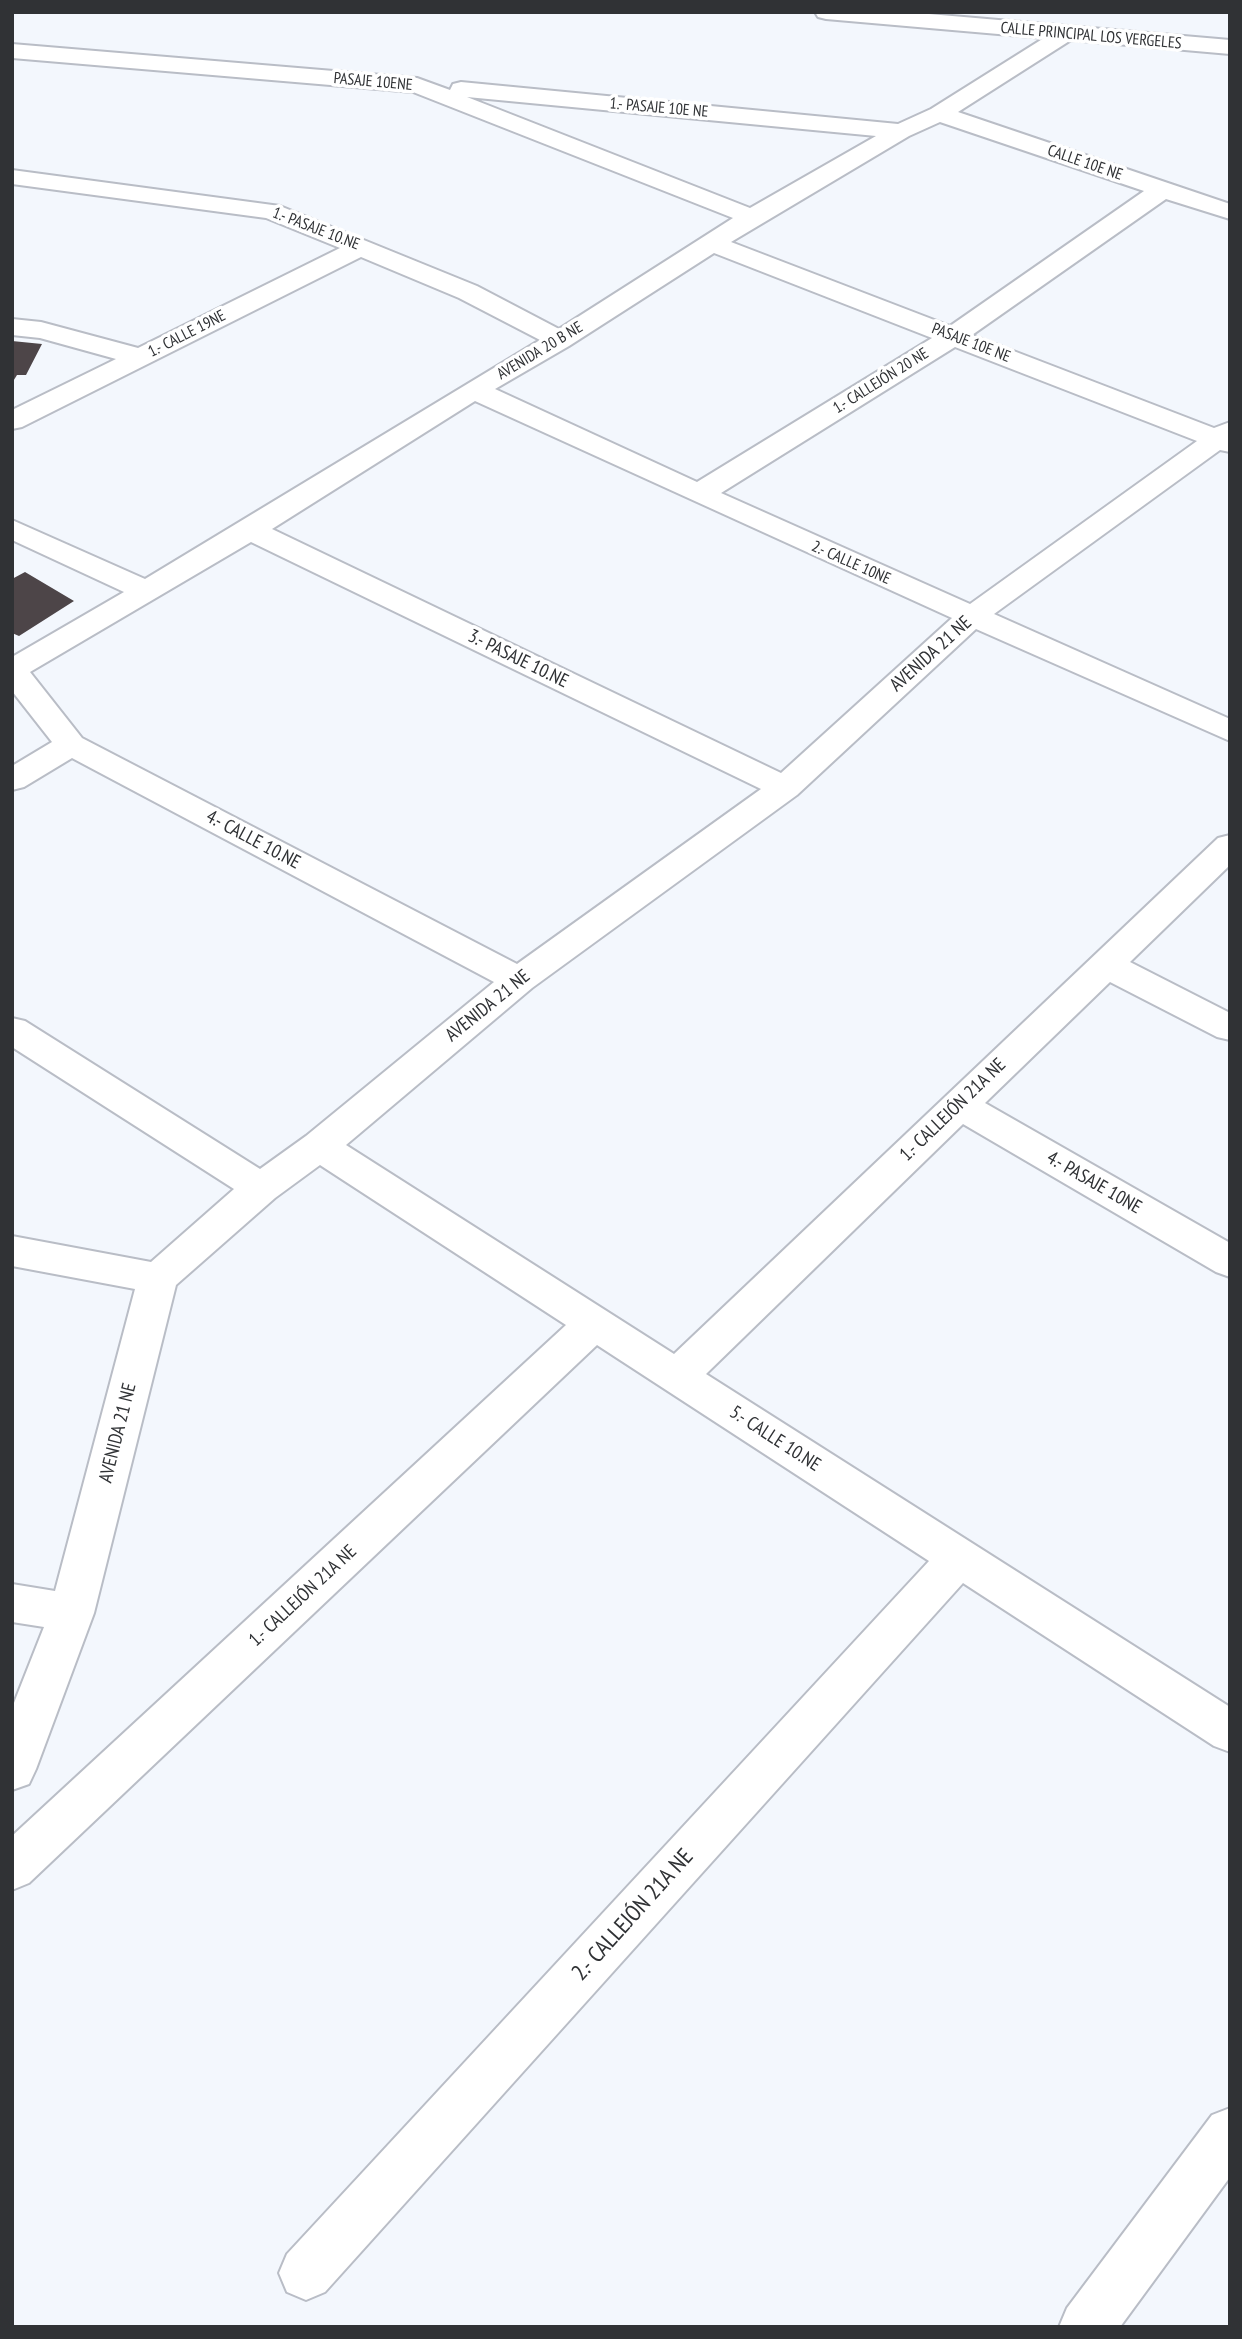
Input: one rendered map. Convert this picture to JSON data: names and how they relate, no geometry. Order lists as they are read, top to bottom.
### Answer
{
  "streets": {
    "street": [
      "CALLE PRINCIPAL LOS VERGELES",
      "PASAJE 10ENE",
      "1.- PASAJE 10E NE",
      "CALLE 10E NE",
      "1.- PASAJE 10.NE",
      "1.- CALLE 19NE",
      "PASAJE 10E NE",
      "AVENIDA 20 B NE",
      "1.- CALLEJÓN 20 NE",
      "2.- CALLE 10NE",
      "AVENIDA 21 NE",
      "3.- PASAJE 10.NE",
      "4.- CALLE 10.NE",
      "1.- CALLEJÓN 21A NE",
      "4.- PASAJE 10NE",
      "5.- CALLE 10.NE",
      "2.- CALLEJÓN 21A NE"
    ]
  },
  "crossings": [
    ["CALLE PRINCIPAL LOS VERGELES", "AVENIDA 20 B NE"],
    ["PASAJE 10ENE", "1.- PASAJE 10E NE"],
    ["PASAJE 10ENE", "AVENIDA 20 B NE"],
    ["1.- PASAJE 10E NE", "AVENIDA 20 B NE"],
    ["CALLE 10E NE", "AVENIDA 20 B NE"],
    ["CALLE 10E NE", "1.- CALLEJÓN 20 NE"],
    ["1.- PASAJE 10.NE", "1.- CALLE 19NE"],
    ["1.- PASAJE 10.NE", "AVENIDA 20 B NE"],
    ["PASAJE 10E NE", "AVENIDA 20 B NE"],
    ["PASAJE 10E NE", "1.- CALLEJÓN 20 NE"],
    ["PASAJE 10E NE", "AVENIDA 21 NE"],
    ["AVENIDA 20 B NE", "2.- CALLE 10NE"],
    ["AVENIDA 20 B NE", "3.- PASAJE 10.NE"],
    ["AVENIDA 20 B NE", "4.- CALLE 10.NE"],
    ["1.- CALLEJÓN 20 NE", "2.- CALLE 10NE"],
    ["2.- CALLE 10NE", "AVENIDA 21 NE"],
    ["AVENIDA 21 NE", "3.- PASAJE 10.NE"],
    ["AVENIDA 21 NE", "4.- CALLE 10.NE"],
    ["AVENIDA 21 NE", "5.- CALLE 10.NE"],
    ["1.- CALLEJÓN 21A NE", "4.- PASAJE 10NE"],
    ["1.- CALLEJÓN 21A NE", "5.- CALLE 10.NE"],
    ["5.- CALLE 10.NE", "2.- CALLEJÓN 21A NE"]
  ]
}
